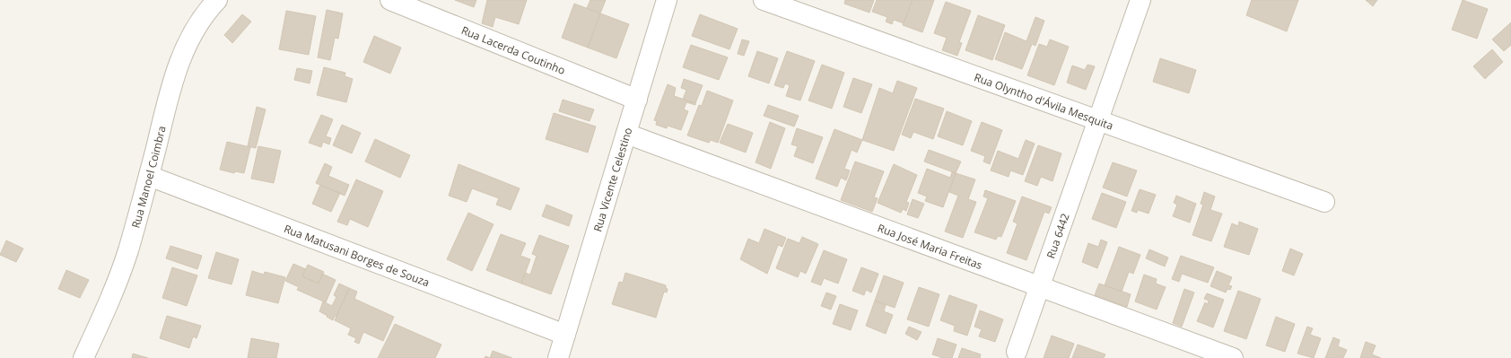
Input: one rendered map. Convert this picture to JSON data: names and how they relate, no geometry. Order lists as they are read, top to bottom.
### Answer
{
  "streets": {
    "street": [
      "Rua Lacerda Coutinho",
      "Rua Olyntho d'Ávila Mesquita",
      "Rua Manoel Coimbra",
      "Rua Vicente Celestino",
      "Rua 6442",
      "Rua José Maria Freitas",
      "Rua Matusani Borges de Souza"
    ]
  },
  "crossings": [
    ["Rua Lacerda Coutinho", "Rua Vicente Celestino"],
    ["Rua Olyntho d'Ávila Mesquita", "Rua 6442"],
    ["Rua Manoel Coimbra", "Rua Matusani Borges de Souza"],
    ["Rua Vicente Celestino", "Rua José Maria Freitas"],
    ["Rua Vicente Celestino", "Rua Matusani Borges de Souza"],
    ["Rua 6442", "Rua José Maria Freitas"]
  ]
}
